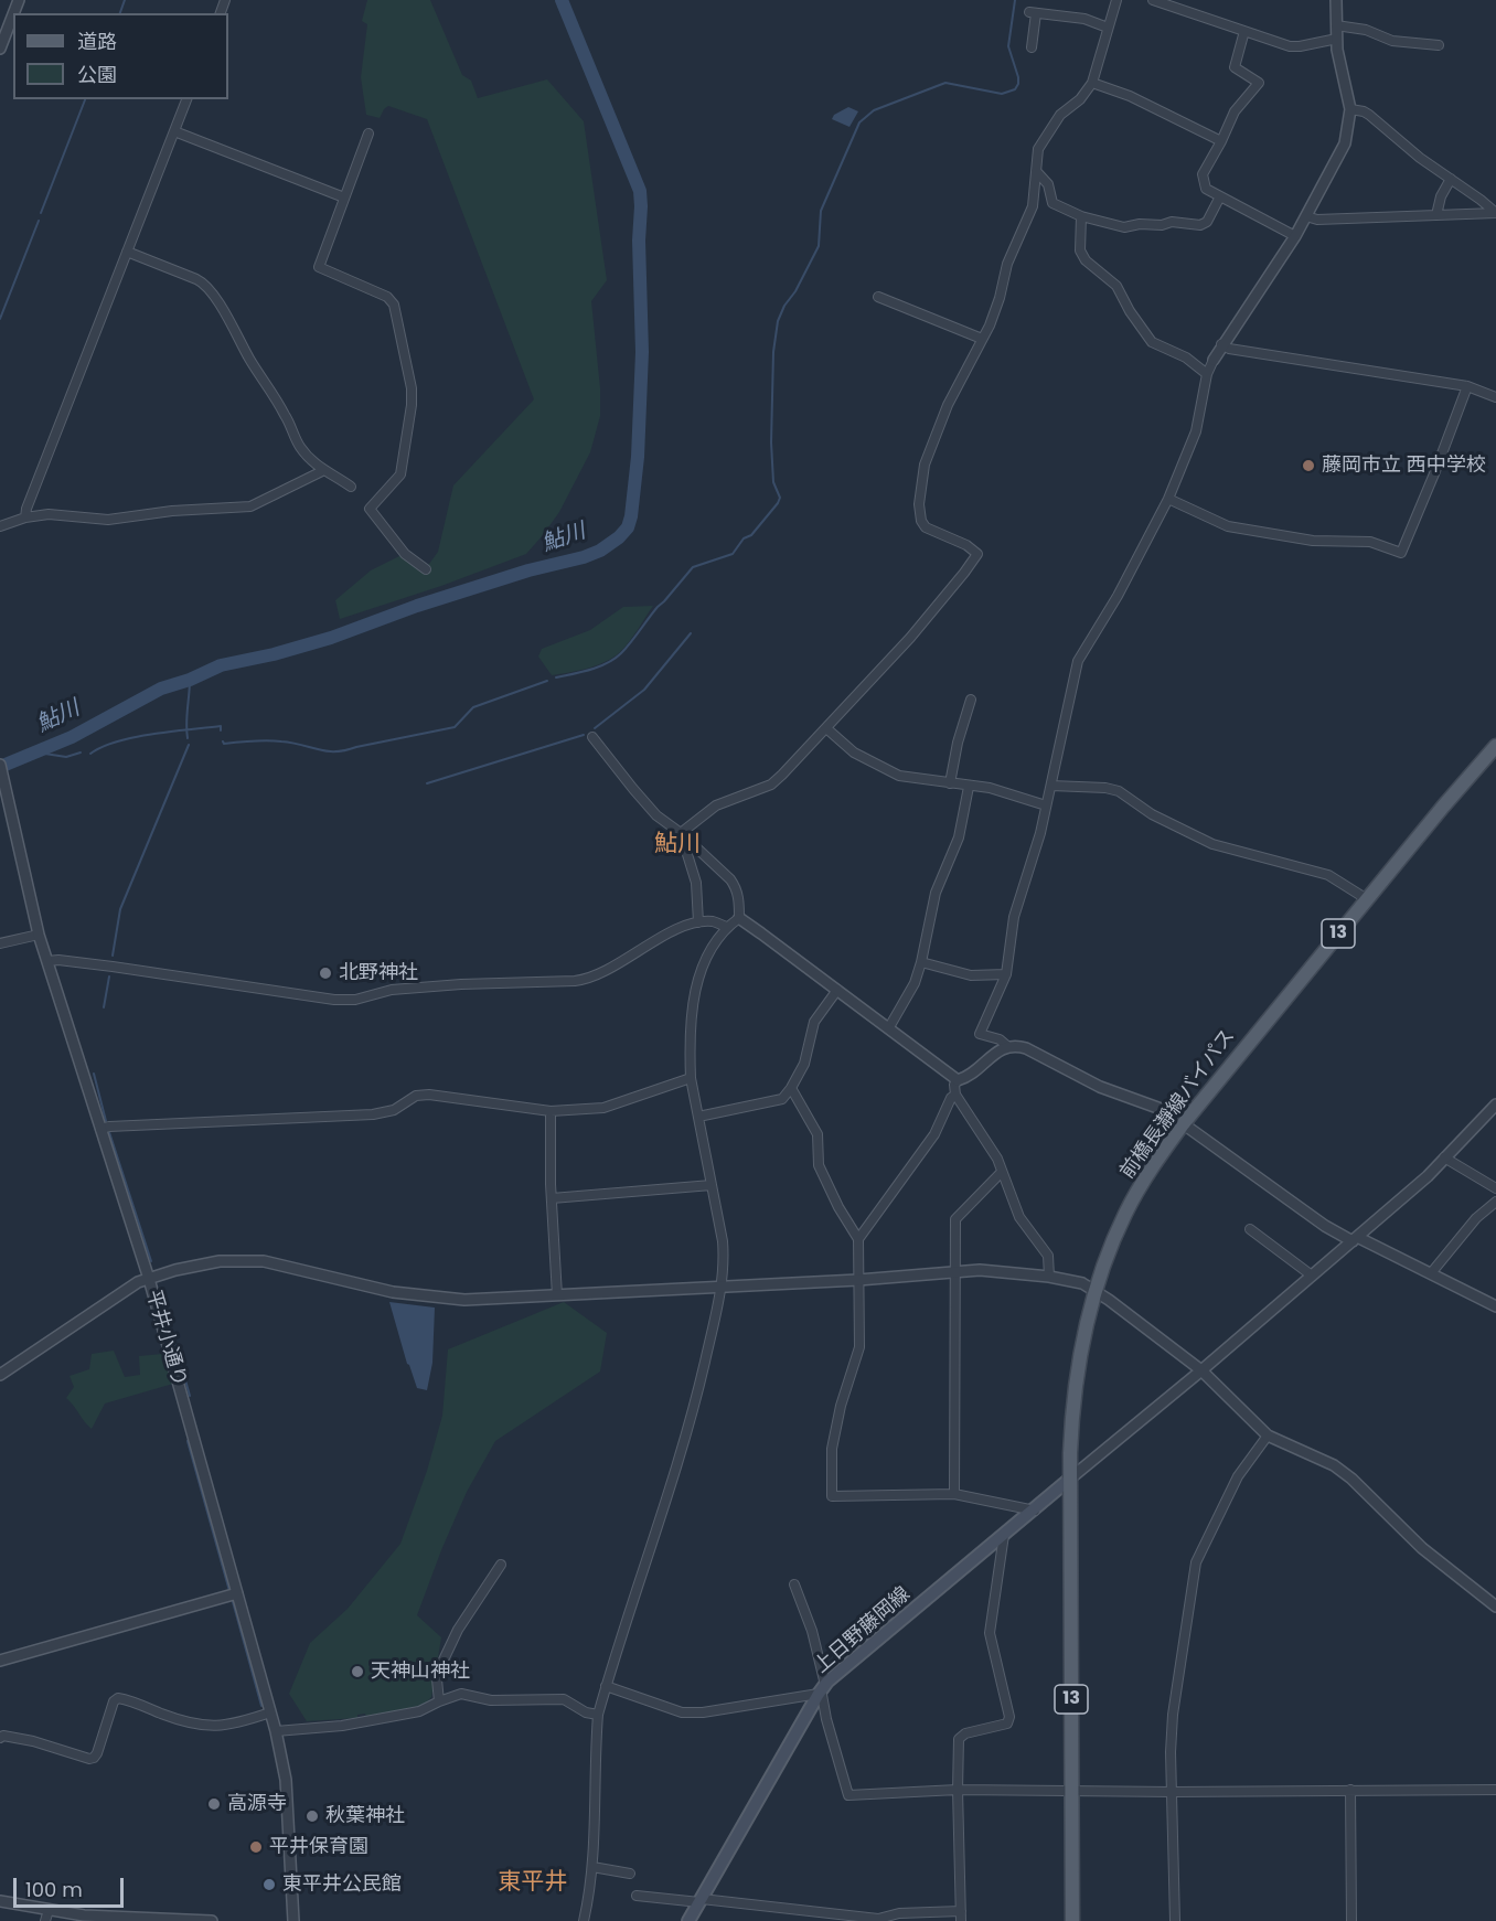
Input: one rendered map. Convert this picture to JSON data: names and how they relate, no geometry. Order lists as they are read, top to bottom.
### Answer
{
  "streets": {
    "main road": ["13", "前橋長瀞線バイパス", "上日野藤岡線"],
    "street": ["平井小通り"]
  },
  "crossings": [
    ["前橋長瀞線バイパス", "上日野藤岡線"]
  ],
  "districts": ["鮎川", "東平井"],
  "water": ["鮎川"],
  "places": [
    "藤岡市立 西中学校",
    "北野神社",
    "天神山神社",
    "高源寺",
    "秋葉神社",
    "平井保育園",
    "東平井公民館"
  ],
  "legend": ["道路", "公園"],
  "scale_bar": "100 m"
}
